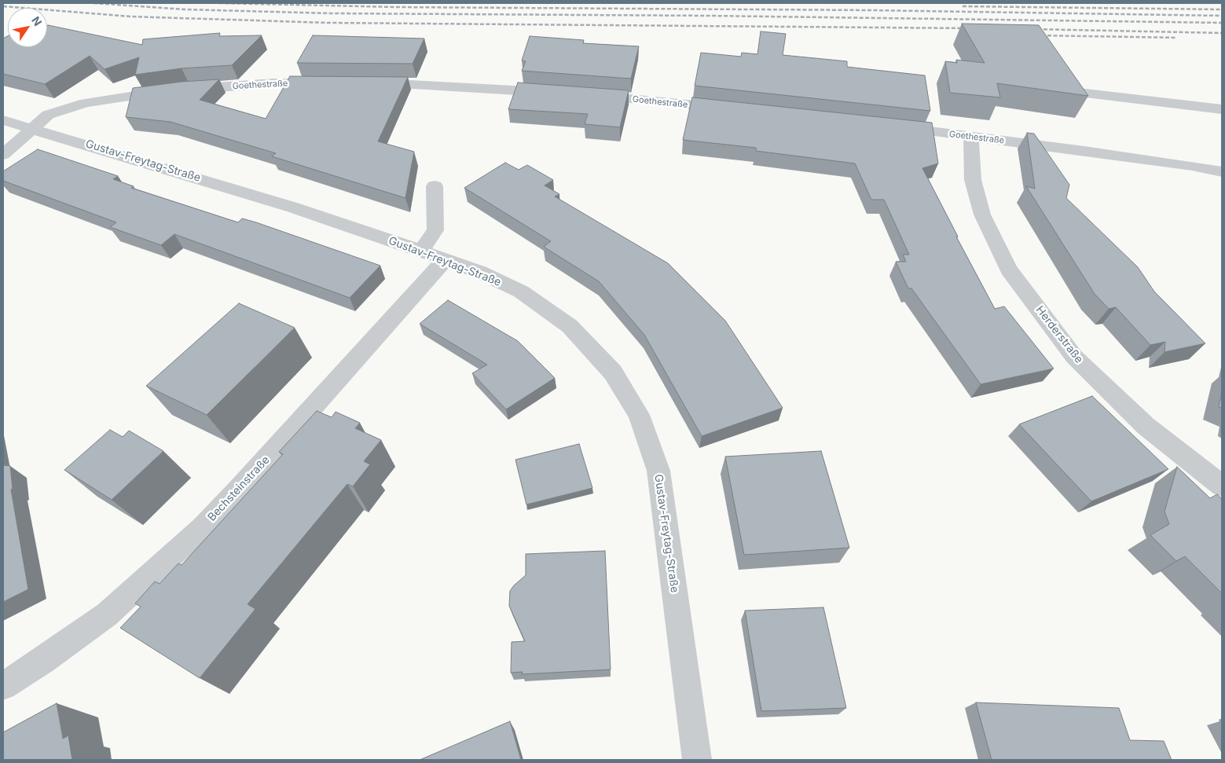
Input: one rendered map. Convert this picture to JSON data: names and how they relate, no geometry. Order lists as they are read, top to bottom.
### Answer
{
  "streets": {
    "street": [
      "Goethestraße",
      "Gustav-Freytag-Straße",
      "Herderstraße",
      "Bechsteinstraße"
    ]
  },
  "crossings": [
    ["Goethestraße", "Gustav-Freytag-Straße"],
    ["Goethestraße", "Herderstraße"],
    ["Gustav-Freytag-Straße", "Bechsteinstraße"]
  ],
  "north": "top right"
}
